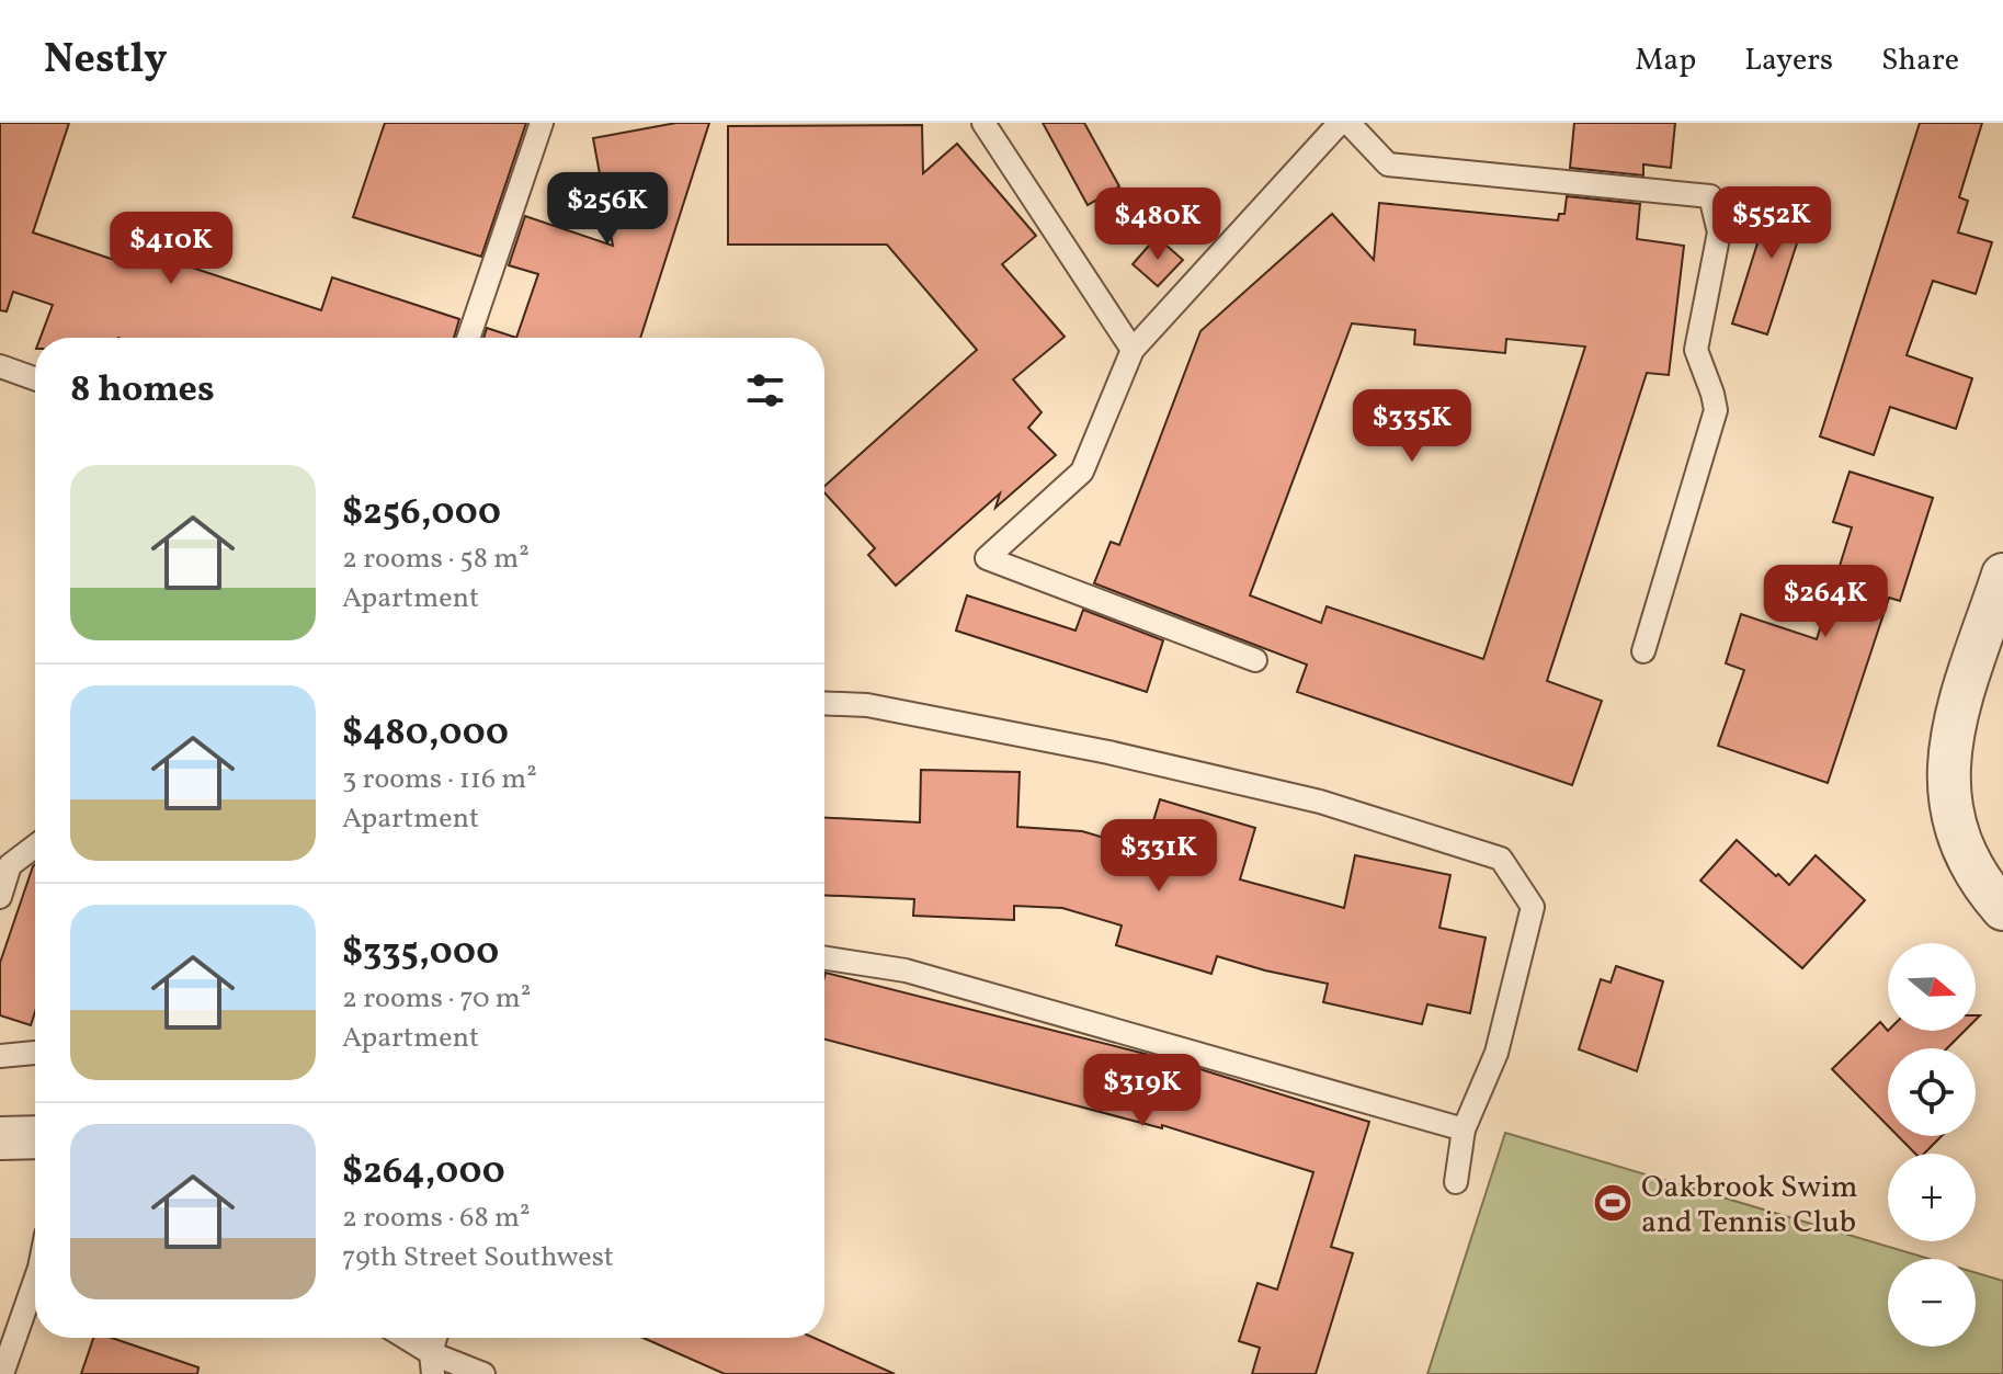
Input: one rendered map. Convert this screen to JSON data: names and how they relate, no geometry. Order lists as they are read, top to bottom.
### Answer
{
  "places": {
    "sports": ["Oakbrook Swim and Tennis Club"]
  },
  "north": "right",
  "page": {
    "header": "Nestly",
    "nav": ["Map", "Layers", "Share"],
    "price": [
      "$256K",
      "$552K",
      "$480K",
      "$410K",
      "$335K",
      "$264K",
      "$331K",
      "$319K"
    ],
    "heading": "8 homes",
    "list": [
      {
        "name": "$256,000",
        "note": "2 rooms · 58 m² · Apartment"
      },
      {
        "name": "$480,000",
        "note": "3 rooms · 116 m² · Apartment"
      },
      {
        "name": "$335,000",
        "note": "2 rooms · 70 m² · Apartment"
      },
      {
        "name": "$264,000",
        "note": "2 rooms · 68 m² · 79th Street Southwest"
      }
    ],
    "map_buttons": ["+", "−"]
  }
}
